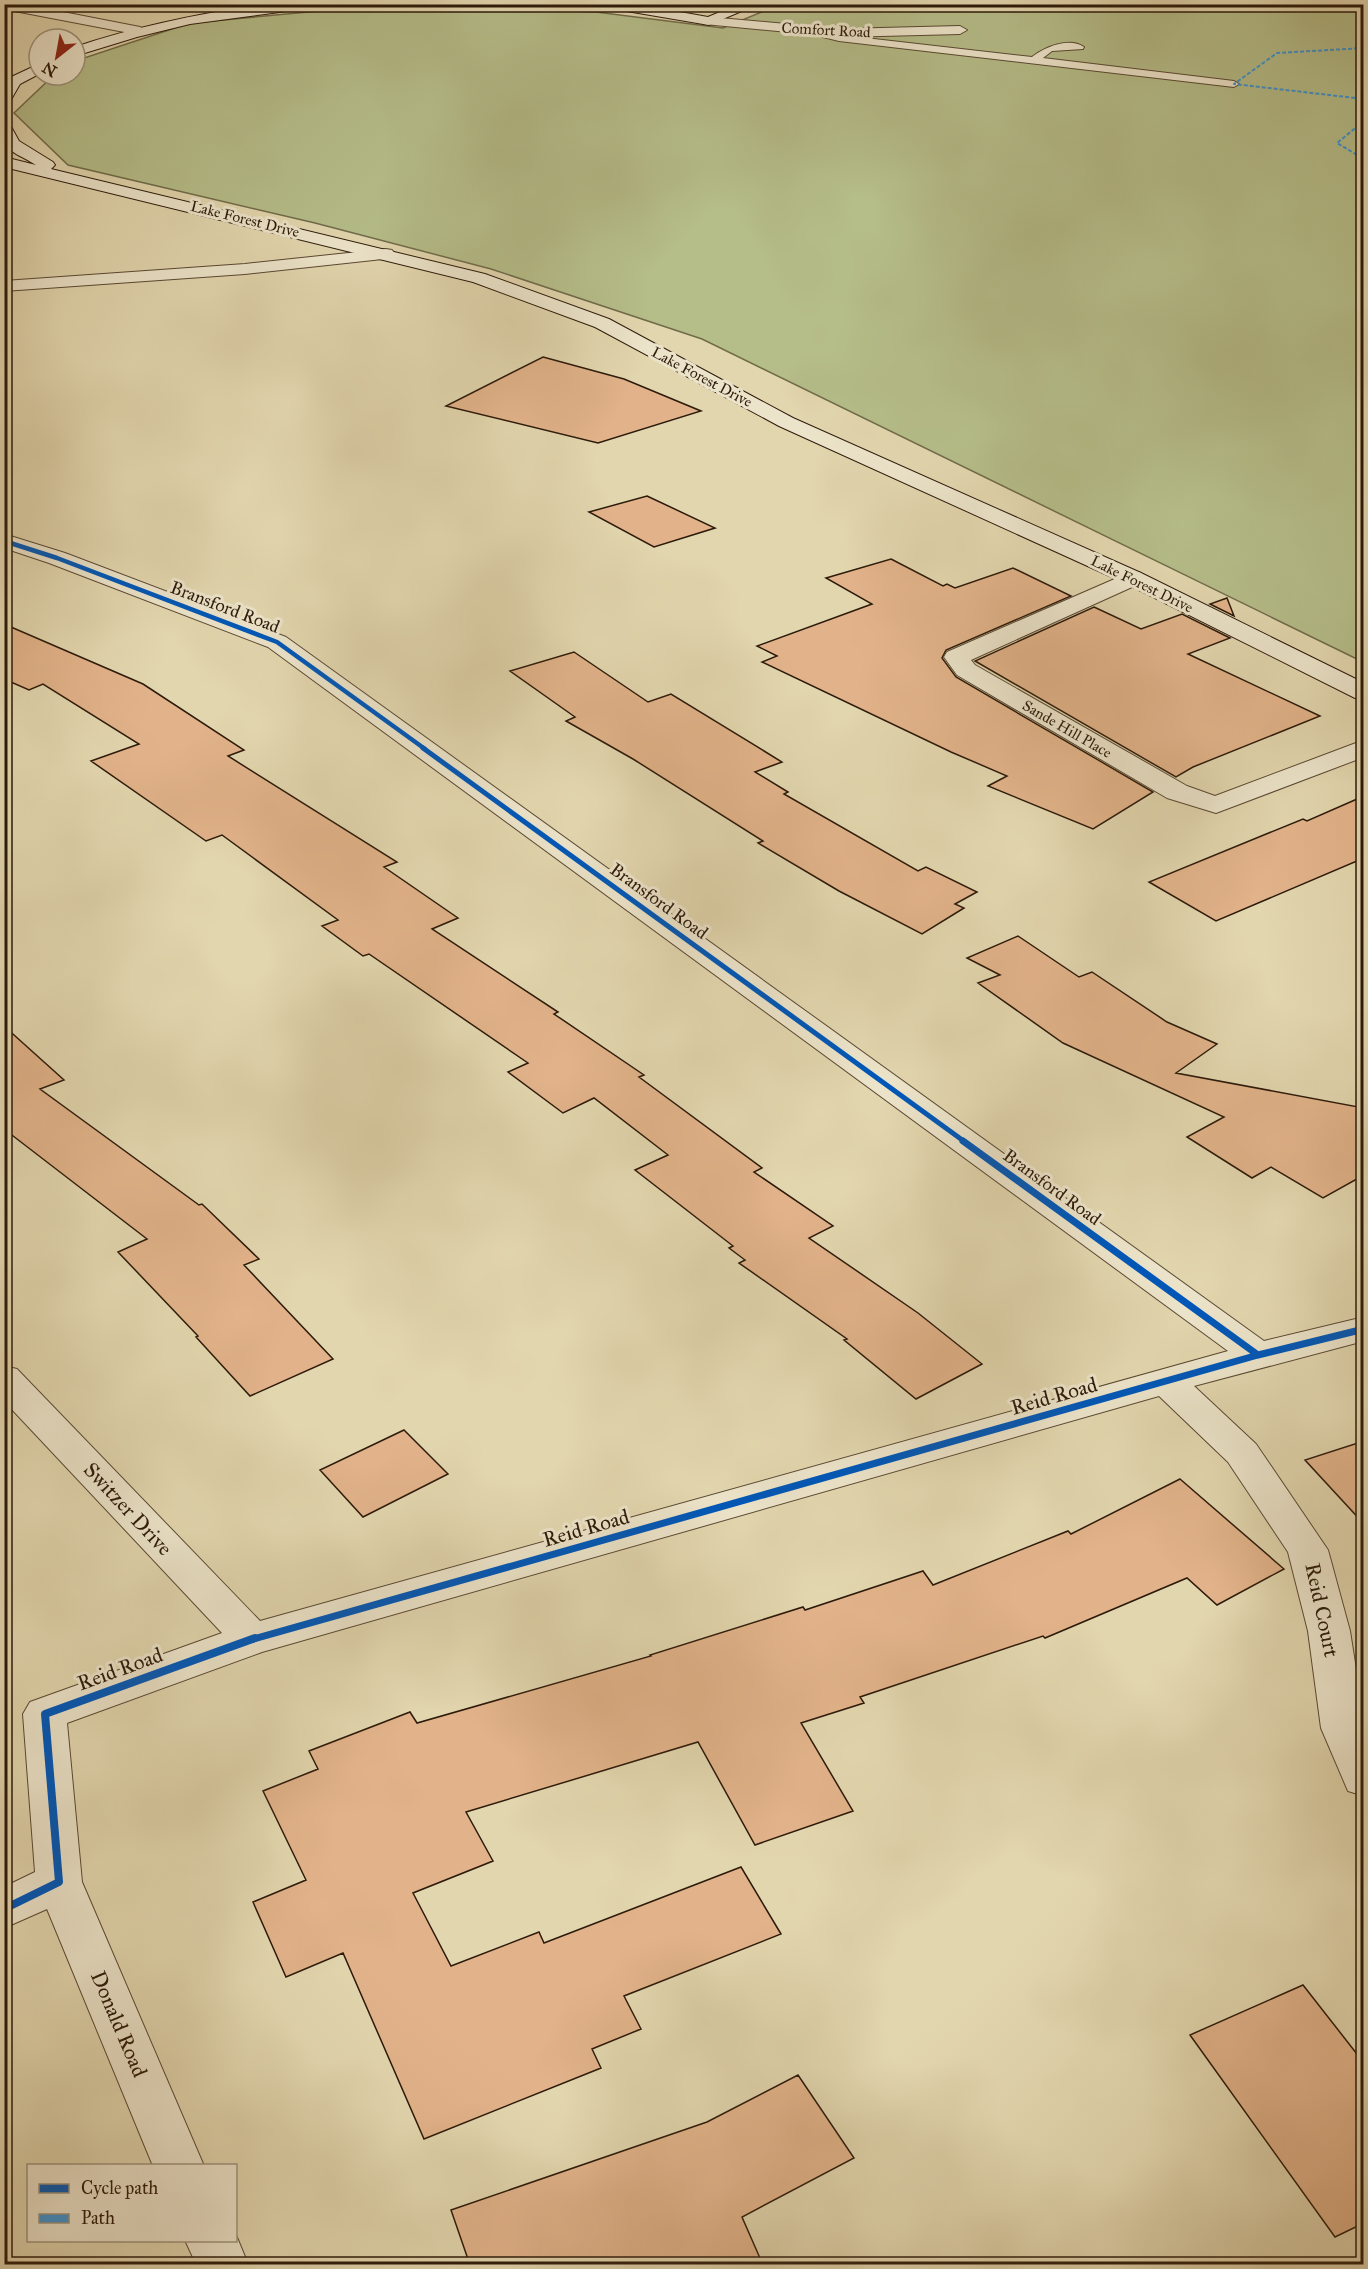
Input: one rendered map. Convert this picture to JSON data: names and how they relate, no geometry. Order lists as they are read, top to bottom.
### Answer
{
  "streets": {
    "street": [
      "Comfort Road",
      "Lake Forest Drive",
      "Bransford Road",
      "Sande Hill Place",
      "Reid Road",
      "Switzer Drive",
      "Reid Court",
      "Donald Road"
    ]
  },
  "crossings": [
    ["Lake Forest Drive", "Sande Hill Place"],
    ["Bransford Road", "Reid Road"],
    ["Reid Road", "Switzer Drive"],
    ["Reid Road", "Reid Court"],
    ["Reid Road", "Donald Road"]
  ],
  "legend": ["Cycle path", "Path"],
  "north": "bottom left"
}
